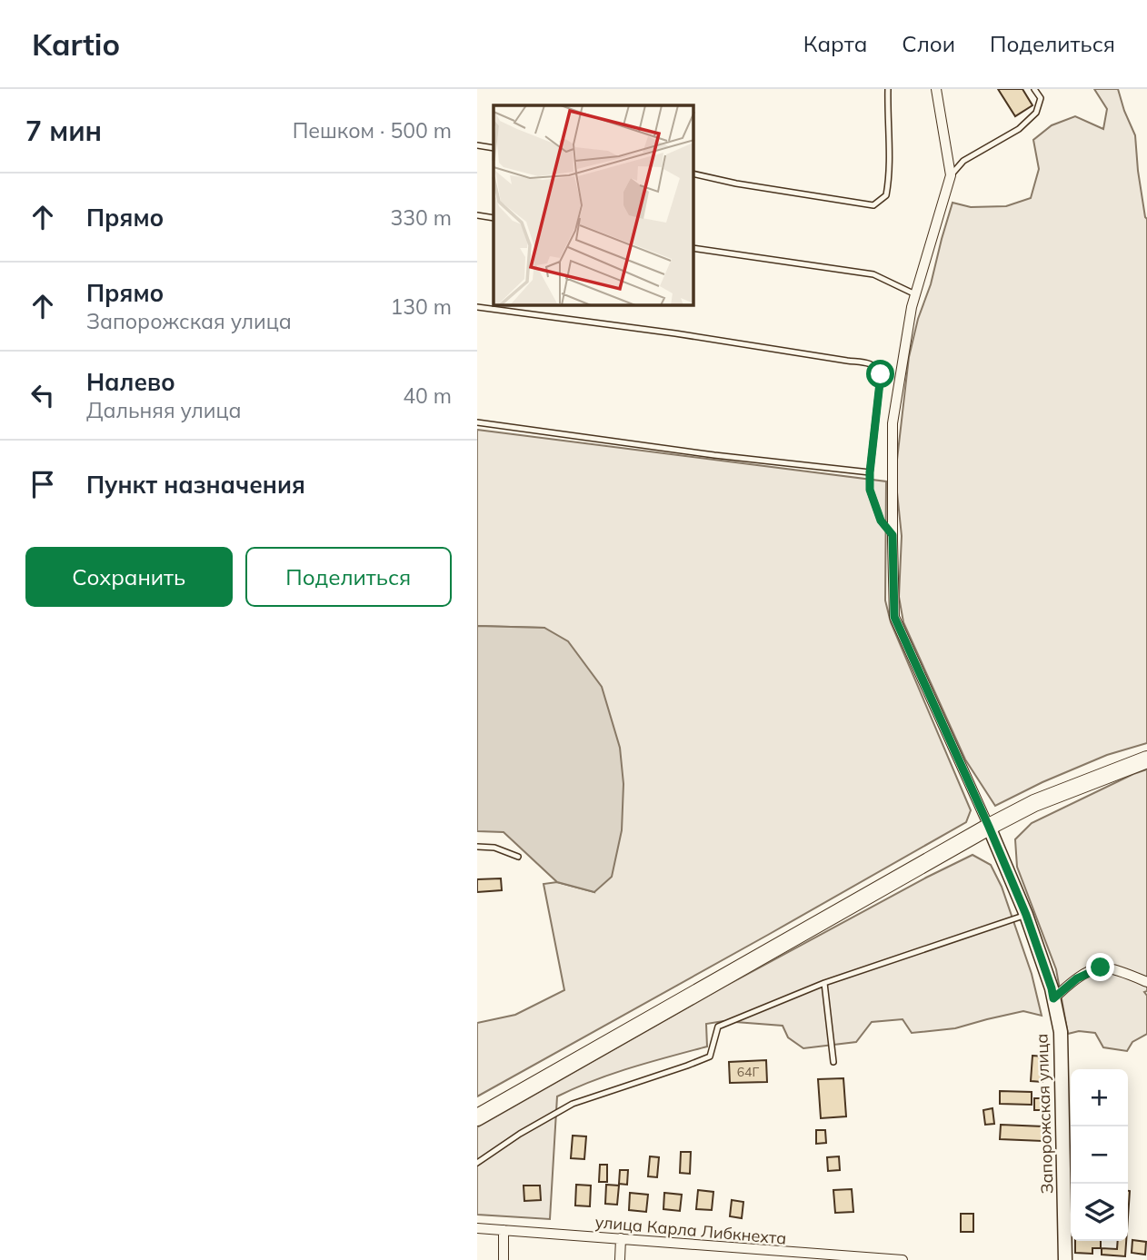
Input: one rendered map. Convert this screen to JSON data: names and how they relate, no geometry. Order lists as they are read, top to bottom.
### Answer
{
  "streets": {
    "main road": ["Запорожская улица"],
    "street": ["улица Карла Либкнехта"]
  },
  "house_numbers": ["64Г"],
  "page": {
    "header": "Kartio",
    "nav": ["Карта", "Слои", "Поделиться"],
    "heading": ["7 мин", "Пешком · 500 m"],
    "list": [
      ["Прямо", "330 m"],
      ["Прямо", "Запорожская улица", "130 m"],
      ["Налево", "Дальняя улица", "40 m"],
      "Пункт назначения"
    ],
    "buttons": ["Сохранить", "Поделиться"],
    "map_buttons": ["+", "−"]
  }
}
